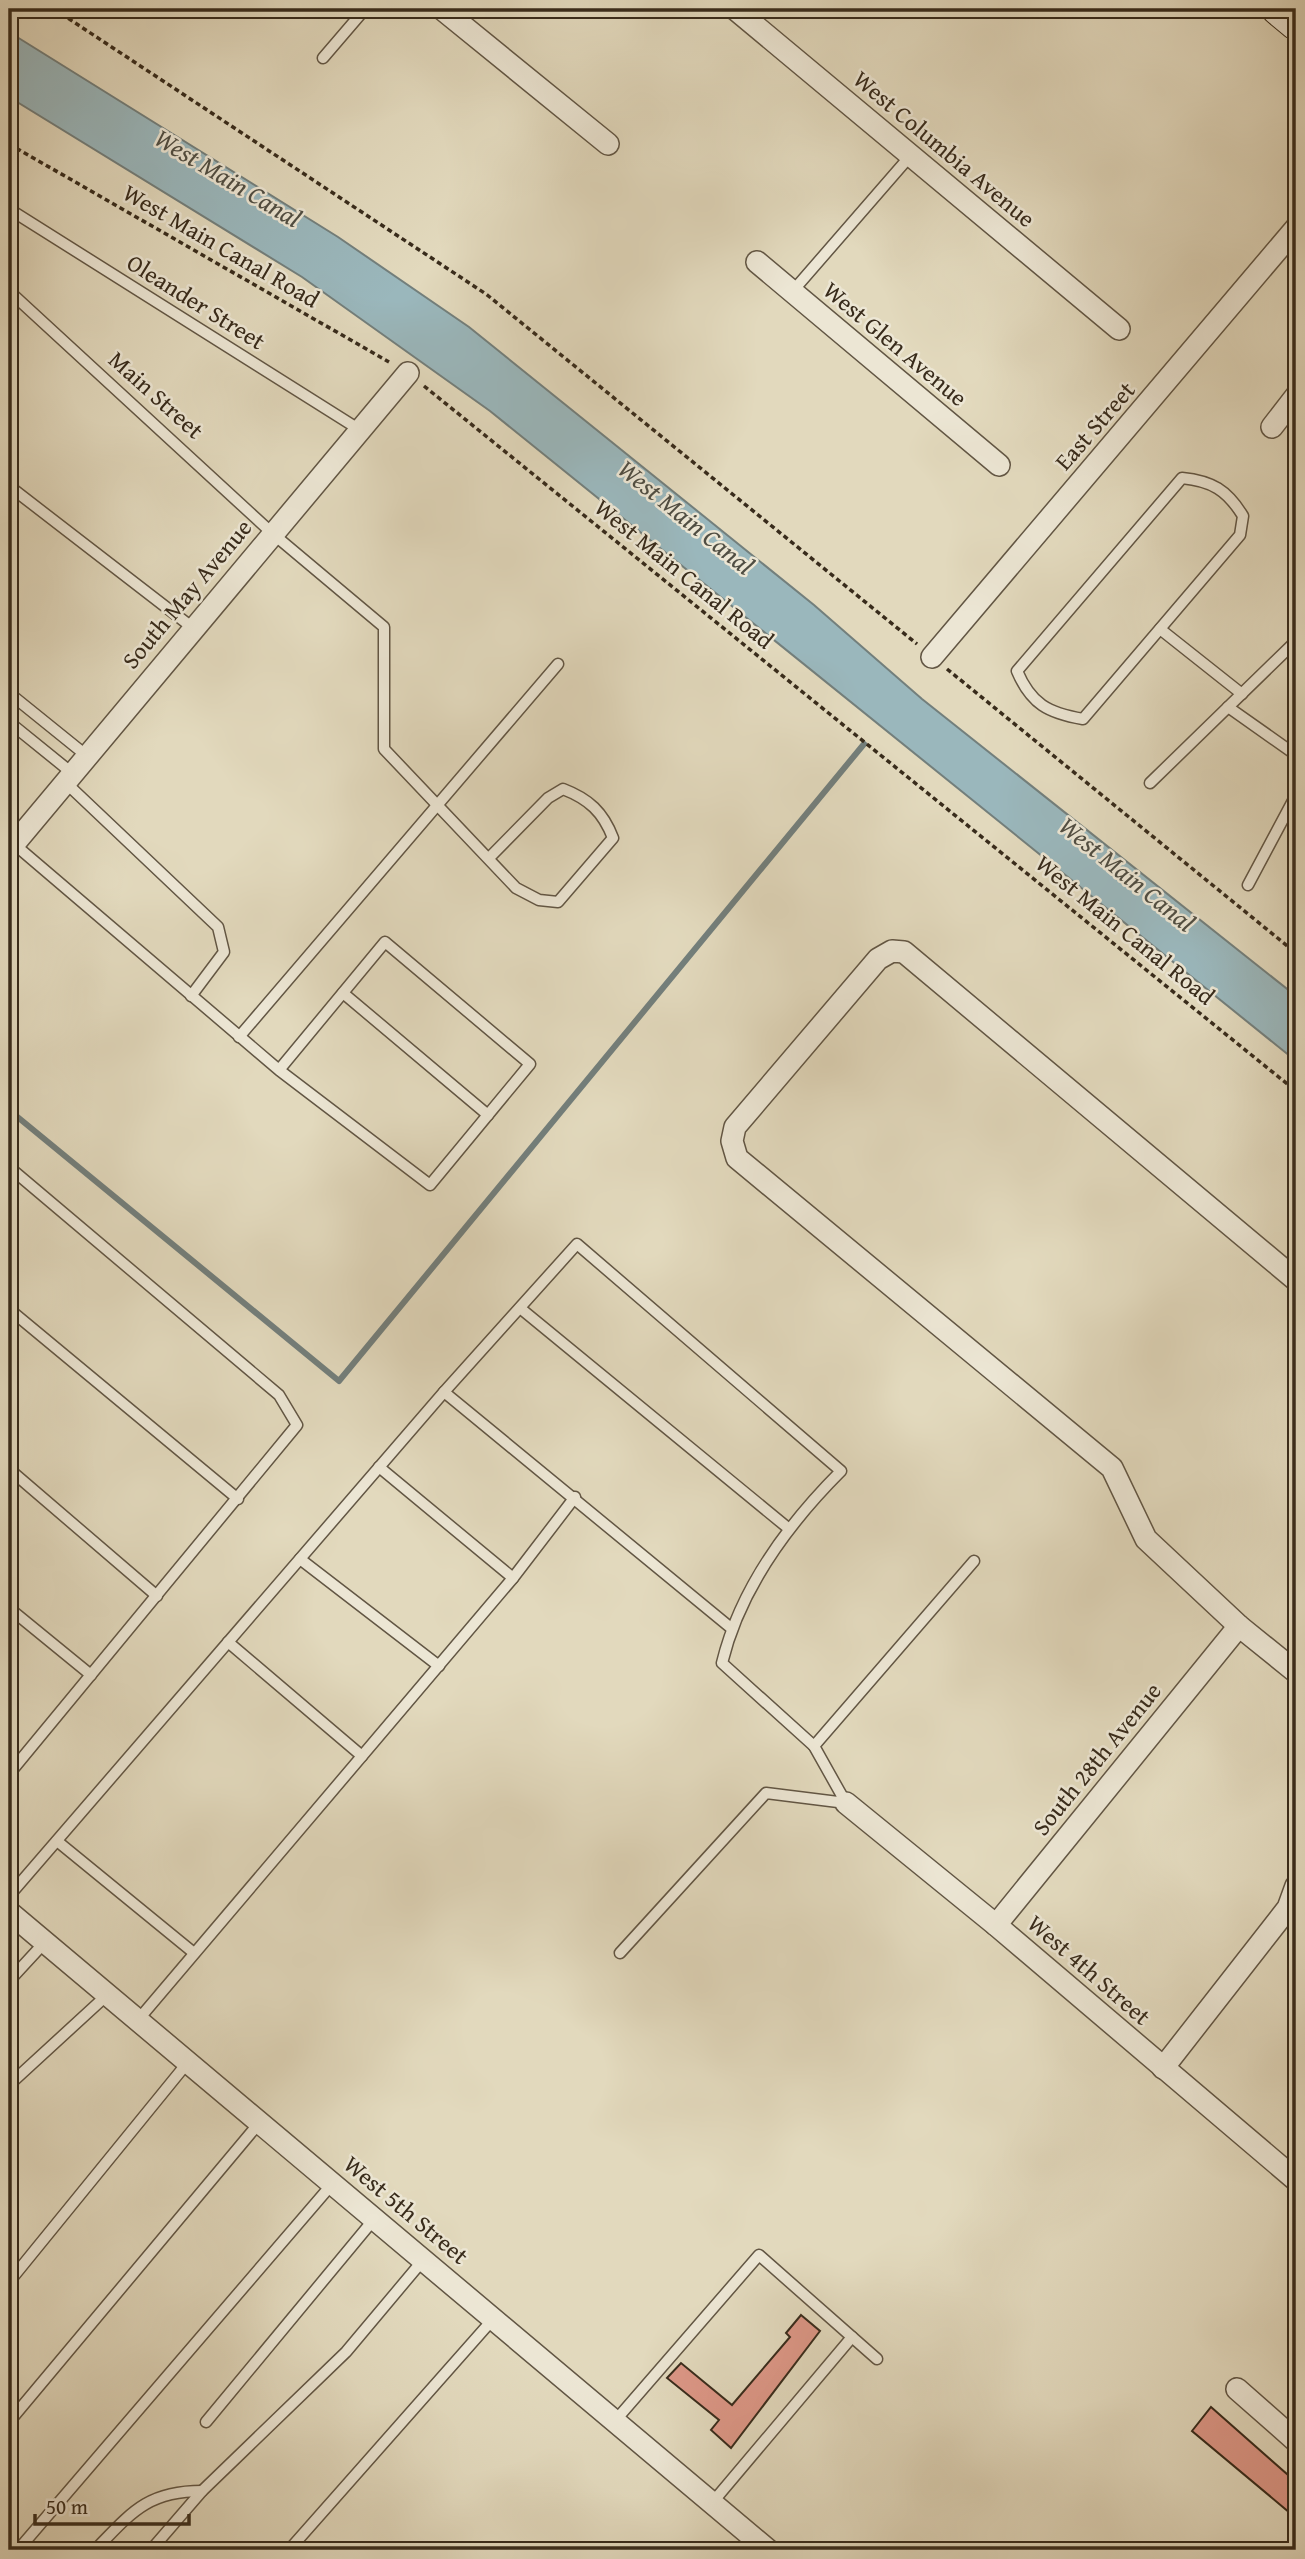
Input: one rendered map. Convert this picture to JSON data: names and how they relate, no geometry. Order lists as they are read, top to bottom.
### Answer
{
  "streets": {
    "street": [
      "West Columbia Avenue",
      "West Glen Avenue",
      "East Street",
      "South May Avenue",
      "South 28th Avenue",
      "West 4th Street",
      "West 5th Street"
    ],
    "lane": ["Oleander Street", "Main Street"],
    "path": ["West Main Canal Road"]
  },
  "crossings": [
    ["West Main Canal Road", "South May Avenue"],
    ["Oleander Street", "South May Avenue"],
    ["Main Street", "South May Avenue"],
    ["South 28th Avenue", "West 4th Street"]
  ],
  "water": ["West Main Canal"],
  "scale_bar": "50 m"
}
